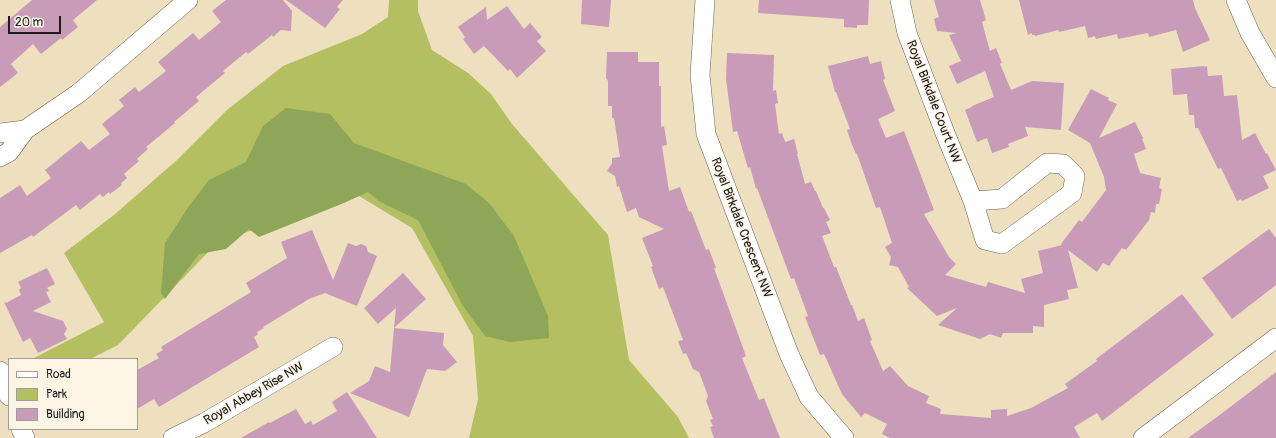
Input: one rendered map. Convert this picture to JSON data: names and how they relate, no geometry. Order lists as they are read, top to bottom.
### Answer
{
  "streets": {
    "street": ["Royal Birkdale Court NW", "Royal Birkdale Crescent NW", "Royal Abbey Rise NW"]
  },
  "legend": ["Road", "Park", "Building"],
  "scale_bar": "20 m"
}
